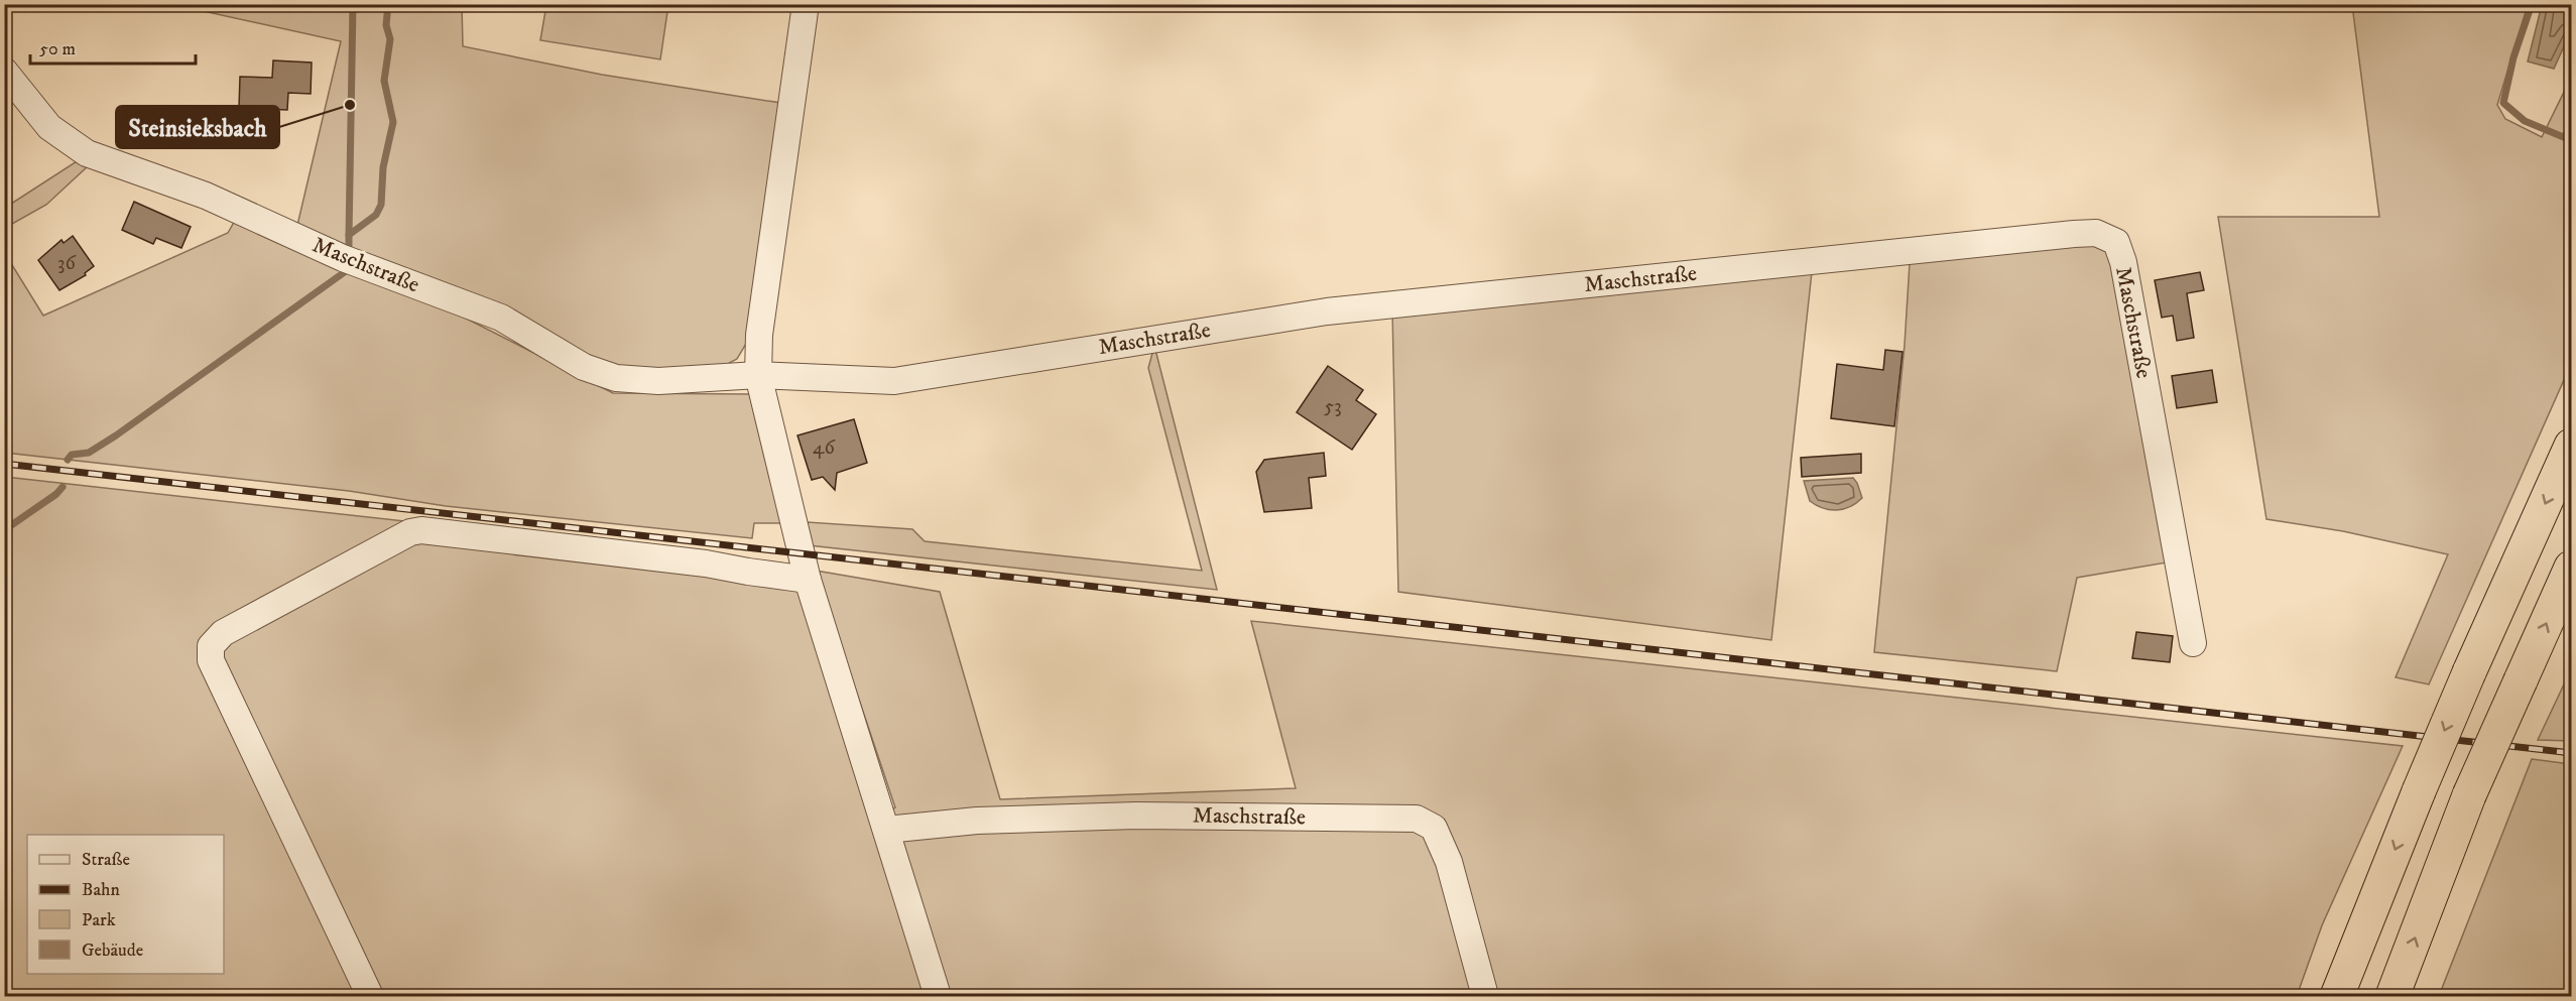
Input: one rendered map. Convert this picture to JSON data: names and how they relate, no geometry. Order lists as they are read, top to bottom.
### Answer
{
  "streets": {
    "street": ["Maschstraße"]
  },
  "places": ["Steinsieksbach"],
  "house_numbers": ["36", "53", "46"],
  "legend": [
    "Straße",
    "Bahn",
    "Park",
    "Gebäude"
  ],
  "scale_bar": "50 m"
}
